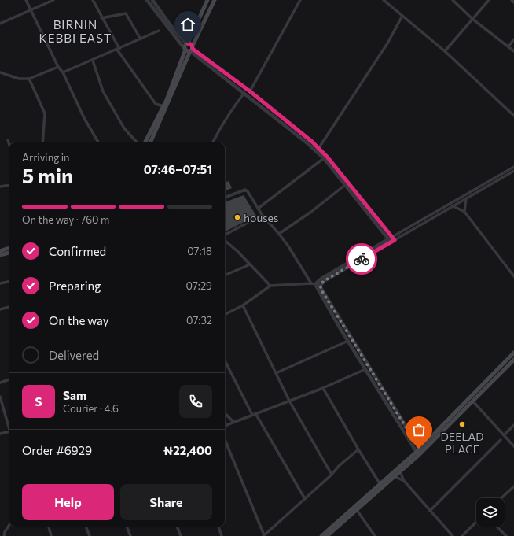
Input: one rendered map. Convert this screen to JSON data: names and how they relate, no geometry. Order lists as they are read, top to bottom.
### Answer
{
  "districts": ["BIRNIN KEBBI EAST"],
  "places": ["houses", "DEELAD PLACE"],
  "page": {
    "heading": ["5 min", "Arriving in", "07:46–07:51"],
    "panel": [
      "Sam",
      "Courier · 4.6",
      "Order #6929",
      "₦22,400"
    ],
    "bar": "On the way · 760 m",
    "list": [
      ["Confirmed", "07:18"],
      ["Preparing", "07:29"],
      ["On the way", "07:32"],
      "Delivered"
    ],
    "round": "S",
    "buttons": ["Help", "Share"]
  }
}
